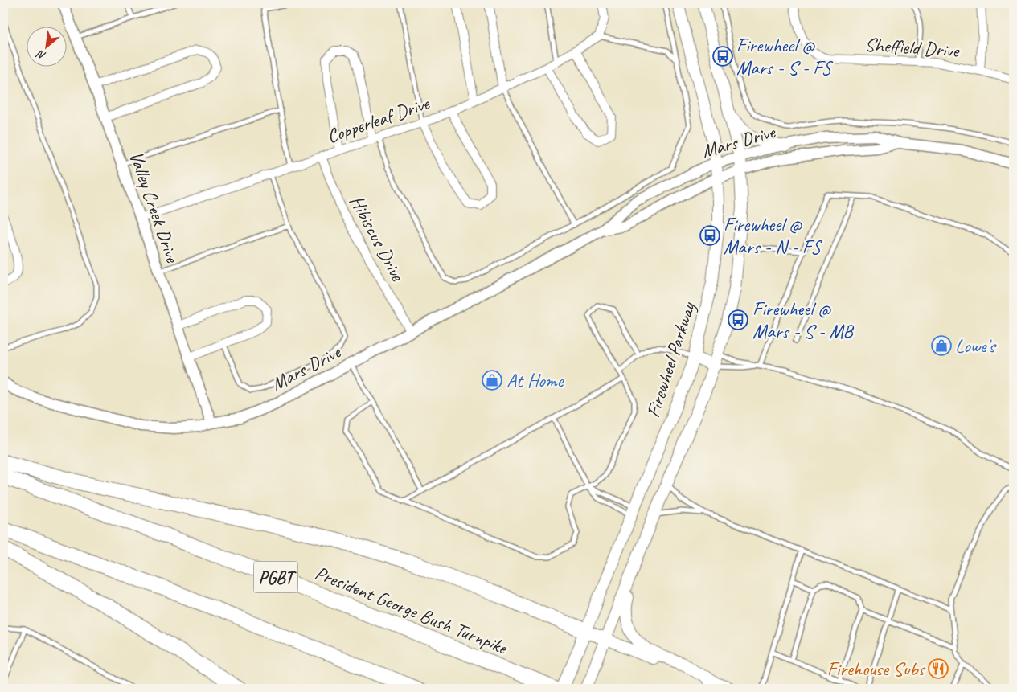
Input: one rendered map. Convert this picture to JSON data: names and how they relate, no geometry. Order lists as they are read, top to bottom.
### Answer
{
  "streets": {
    "highway": ["PGBT", "President George Bush Turnpike"],
    "main road": ["Firewheel Parkway"],
    "street": [
      "Sheffield Drive",
      "Copperleaf Drive",
      "Mars Drive",
      "Valley Creek Drive",
      "Hibiscus Drive"
    ]
  },
  "crossings": [
    ["Copperleaf Drive", "Valley Creek Drive"],
    ["Copperleaf Drive", "Hibiscus Drive"],
    ["Mars Drive", "Valley Creek Drive"],
    ["Mars Drive", "Hibiscus Drive"],
    ["Mars Drive", "Firewheel Parkway"]
  ],
  "places": {
    "bus stop": ["Firewheel @ Mars - S - FS", "Firewheel @ Mars - N - FS", "Firewheel @ Mars - S - MB"],
    "shop": ["Lowe's", "At Home"],
    "restaurant": ["Firehouse Subs"]
  },
  "north": "bottom left"
}
